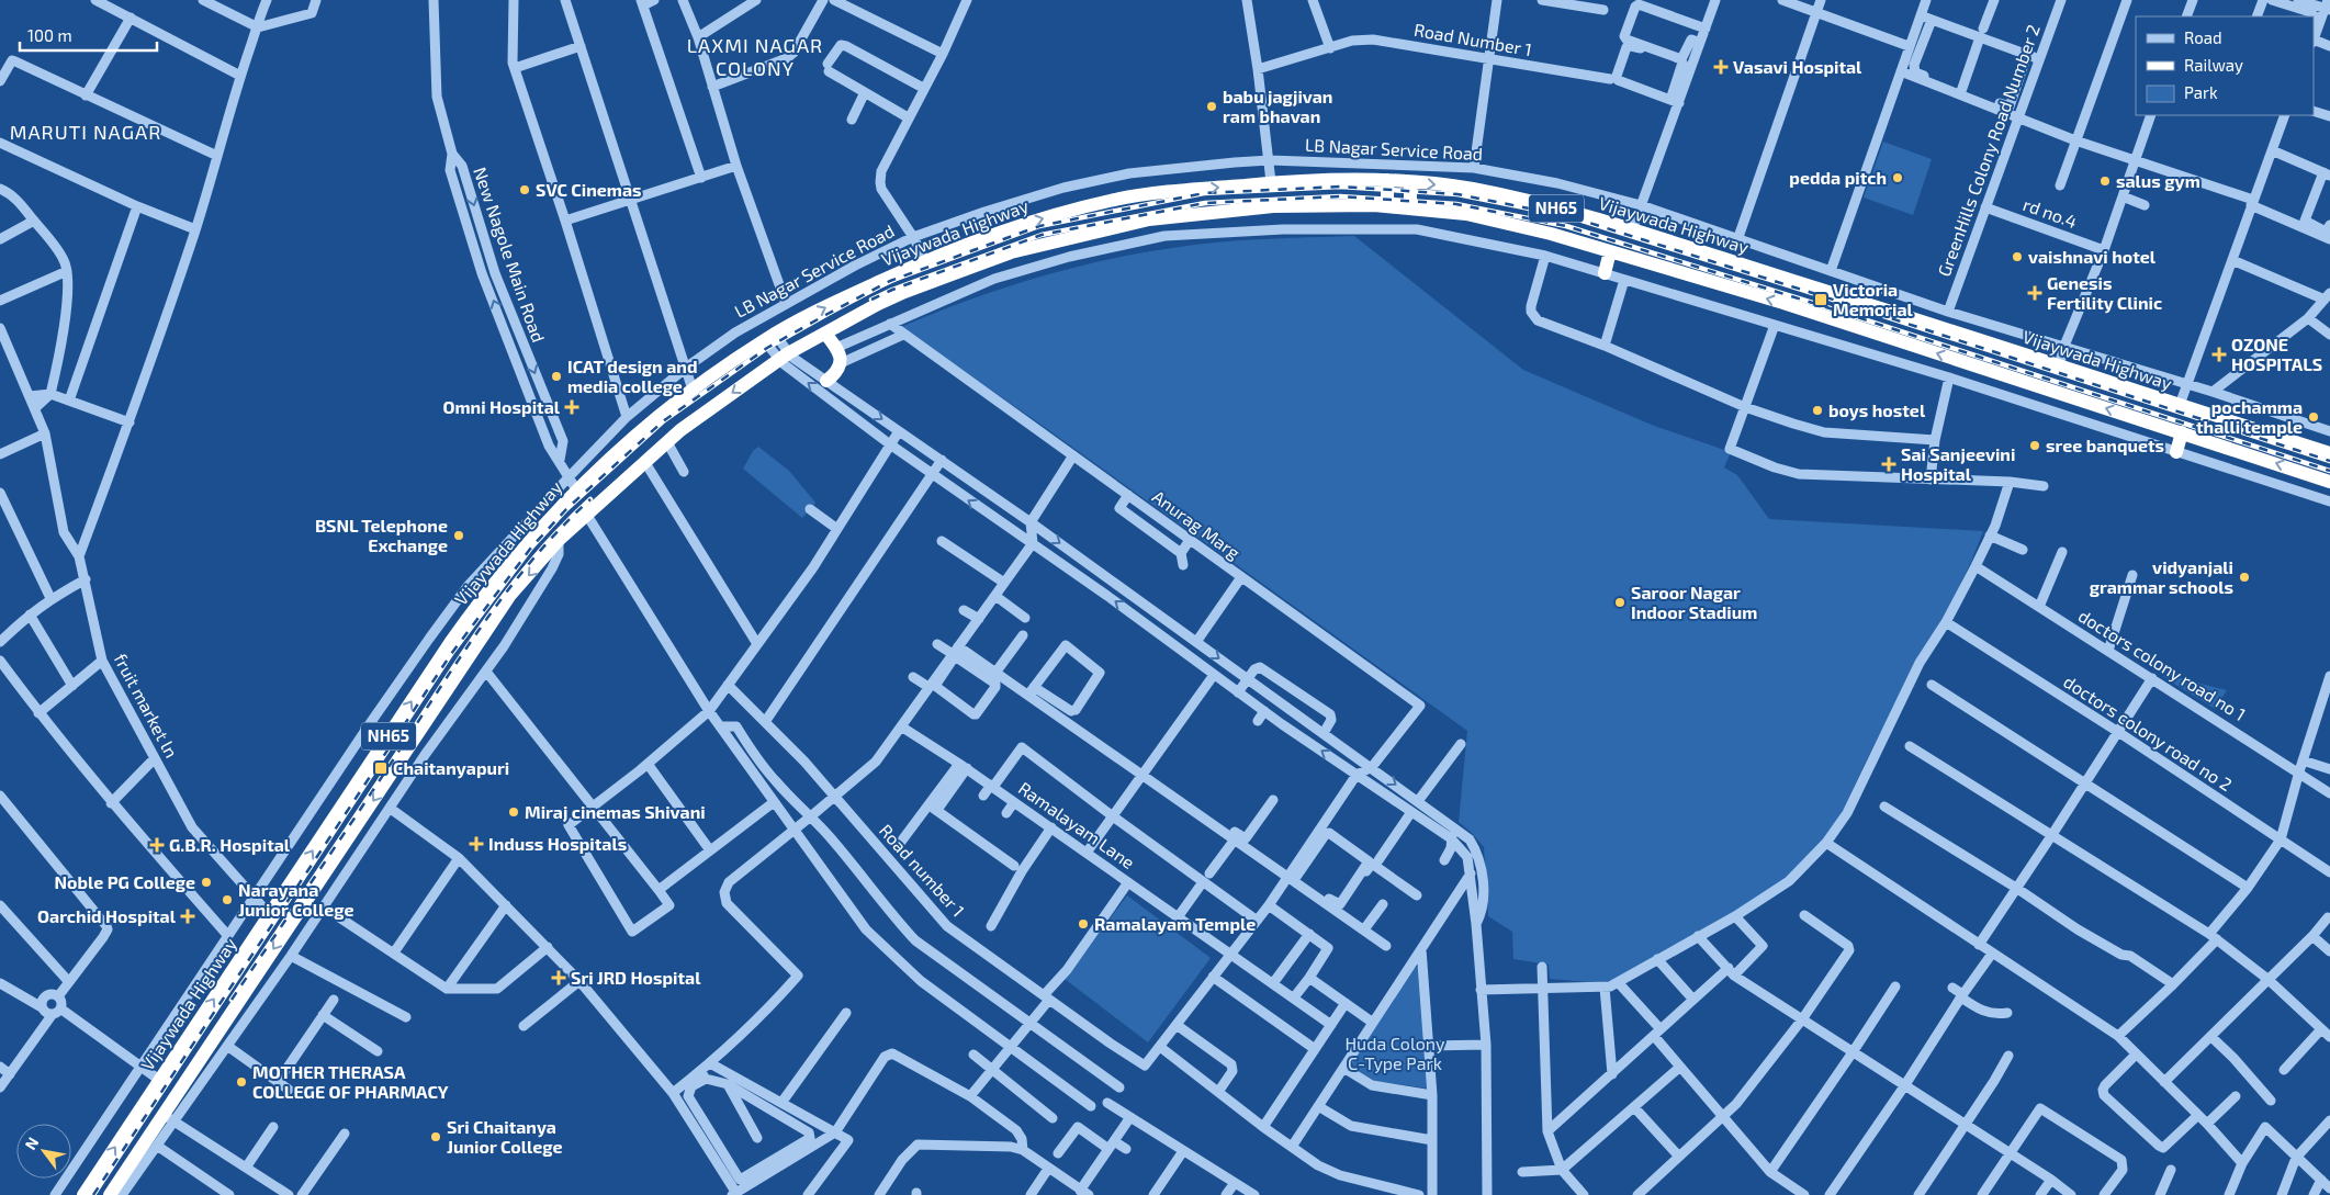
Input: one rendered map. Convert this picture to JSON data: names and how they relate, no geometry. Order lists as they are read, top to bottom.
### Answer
{
  "streets": {
    "highway": ["NH65", "Vijaywada Highway"],
    "street": [
      "Road Number 1",
      "LB Nagar Service Road",
      "GreenHills Colony Road Number 2",
      "rd no.4",
      "Anurag Marg",
      "doctors colony road no 1",
      "fruit market ln",
      "doctors colony road no 2",
      "Ramalayam Lane",
      "Road number 1"
    ]
  },
  "crossings": [
    ["LB Nagar Service Road", "GreenHills Colony Road Number 2"],
    ["LB Nagar Service Road", "fruit market ln"],
    ["GreenHills Colony Road Number 2", "rd no.4"],
    ["Vijaywada Highway", "fruit market ln"]
  ],
  "districts": ["LAXMI NAGAR COLONY", "MARUTI NAGAR"],
  "parks": ["Huda Colony C-Type Park"],
  "places": {
    "health": [
      "Vasavi Hospital",
      "Genesis Fertility Clinic",
      "OZONE HOSPITALS",
      "Omni Hospital",
      "Sai Sanjeevini Hospital",
      "Induss Hospitals",
      "G.B.R. Hospital",
      "Oarchid Hospital",
      "Sri JRD Hospital"
    ],
    "other": [
      "babu jagjivan ram bhavan",
      "pedda pitch",
      "salus gym",
      "SVC Cinemas",
      "vaishnavi hotel",
      "ICAT design and media college",
      "boys hostel",
      "pochamma thalli temple",
      "sree banquets",
      "BSNL Telephone Exchange",
      "vidyanjali grammar schools",
      "Saroor Nagar Indoor Stadium",
      "Miraj cinemas Shivani",
      "Noble PG College",
      "Narayana Junior College",
      "Ramalayam Temple",
      "MOTHER THERASA COLLEGE OF PHARMACY",
      "Sri Chaitanya Junior College"
    ],
    "transit": ["Victoria Memorial", "Chaitanyapuri"]
  },
  "legend": ["Road", "Railway", "Park"],
  "scale_bar": "100 m",
  "north": "top left"
}
